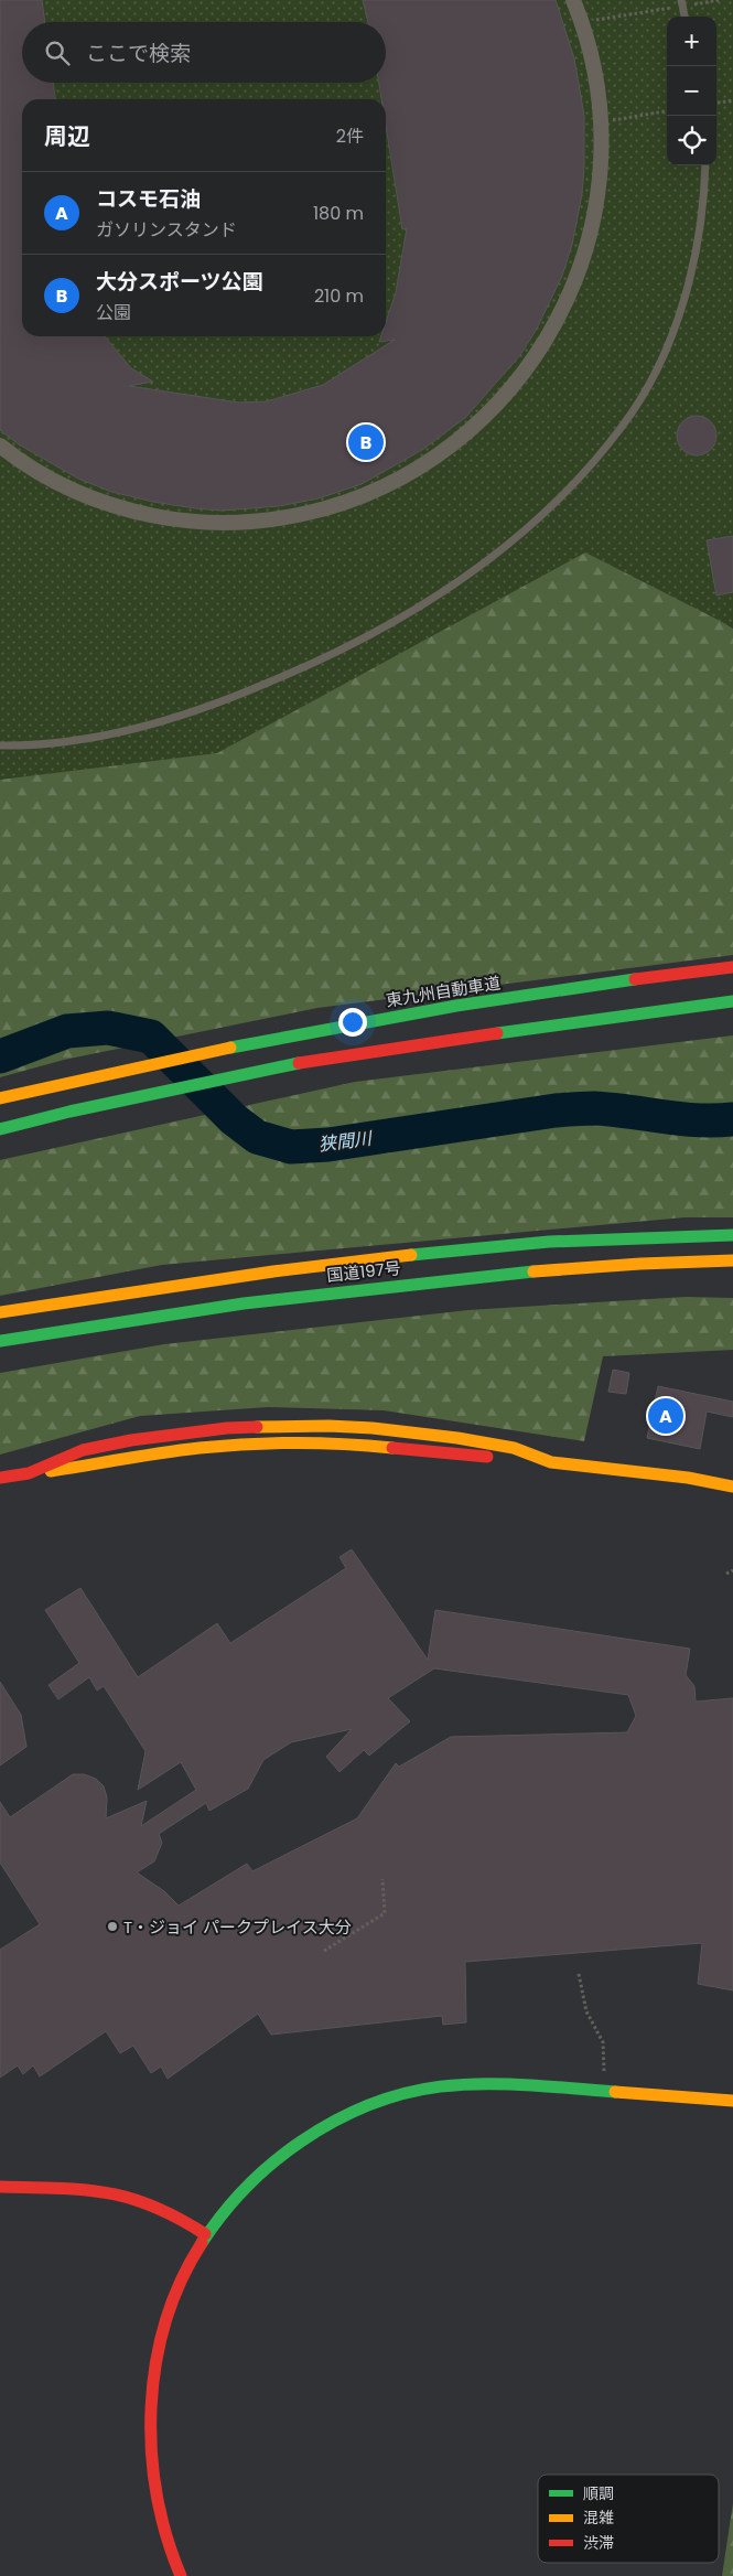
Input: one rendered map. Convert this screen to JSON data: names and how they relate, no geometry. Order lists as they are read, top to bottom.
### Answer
{
  "streets": {
    "main road": ["東九州自動車道", "国道197号"]
  },
  "water": ["狭間川"],
  "places": ["T・ジョイ パークプレイス大分"],
  "legend": ["順調", "混雑", "渋滞"],
  "page": {
    "map_buttons": ["+", "−"],
    "search": "ここで検索",
    "heading": ["周辺", "2件"],
    "list": [
      {
        "mark": "A",
        "name": "コスモ石油",
        "note": "ガソリンスタンド",
        "value": "180 m"
      },
      {
        "mark": "B",
        "name": "大分スポーツ公園",
        "note": "公園",
        "value": "210 m"
      }
    ],
    "pins": ["B", "A"]
  }
}
